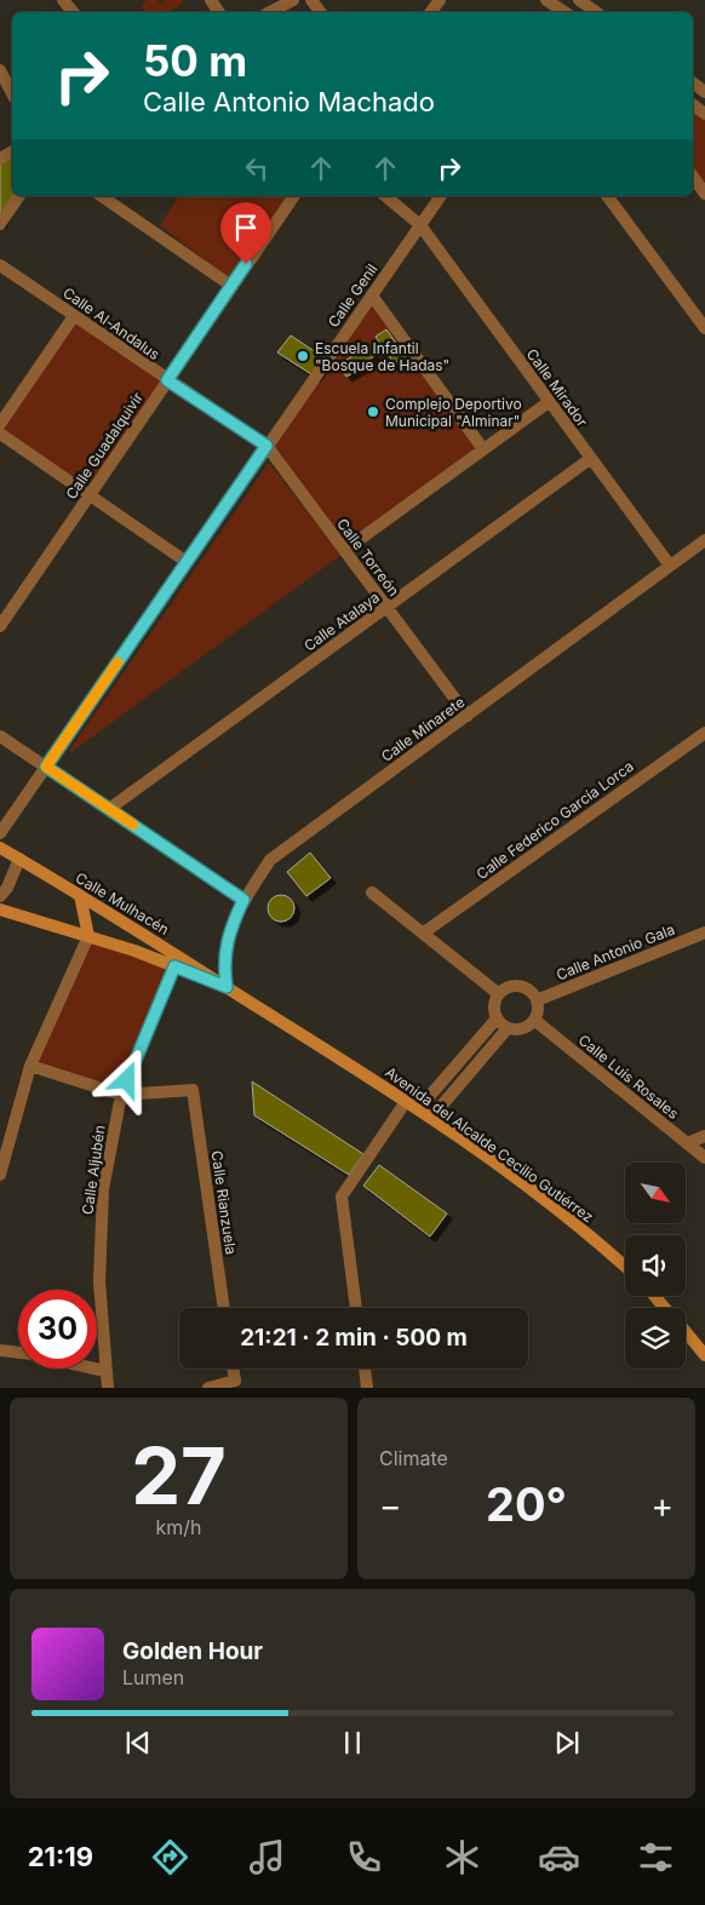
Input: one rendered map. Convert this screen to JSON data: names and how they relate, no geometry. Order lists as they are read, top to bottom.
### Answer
{
  "streets": {
    "street": [
      "Calle Genil",
      "Calle Al-Andalus",
      "Calle Mirador",
      "Calle Guadalquivir",
      "Calle Torreón",
      "Calle Atalaya",
      "Calle Minarete",
      "Calle Federico García Lorca",
      "Calle Mulhacén",
      "Calle Antonio Gala",
      "Calle Luis Rosales",
      "Avenida del Alcalde Cecilio Gutiérrez",
      "Calle Aljubén",
      "Calle Rianzuela"
    ]
  },
  "crossings": [
    ["Calle Genil", "Calle Al-Andalus"],
    ["Calle Genil", "Calle Mirador"],
    ["Calle Genil", "Calle Torreón"],
    ["Calle Al-Andalus", "Calle Guadalquivir"],
    ["Calle Al-Andalus", "Calle Torreón"],
    ["Calle Mirador", "Calle Atalaya"],
    ["Calle Mirador", "Calle Minarete"],
    ["Calle Torreón", "Calle Atalaya"],
    ["Calle Torreón", "Calle Minarete"],
    ["Calle Minarete", "Calle Mulhacén"],
    ["Calle Minarete", "Avenida del Alcalde Cecilio Gutiérrez"],
    ["Calle Mulhacén", "Avenida del Alcalde Cecilio Gutiérrez"],
    ["Calle Antonio Gala", "Calle Luis Rosales"],
    ["Calle Aljubén", "Calle Rianzuela"]
  ],
  "places": ["Escuela Infantil \"Bosque de Hadas\"", "Complejo Deportivo Municipal \"Alminar\""],
  "north": "bottom right",
  "page": {
    "turn": ["50 m", "Calle Antonio Machado"],
    "limit": "30",
    "trip": "21:21 · 2 min · 500 m",
    "tile": [
      ["27", "km/h"],
      "Climate"
    ],
    "heat": ["−", "20°", "+"],
    "song": ["Golden Hour", "Lumen"],
    "tabs": "21:19"
  }
}
